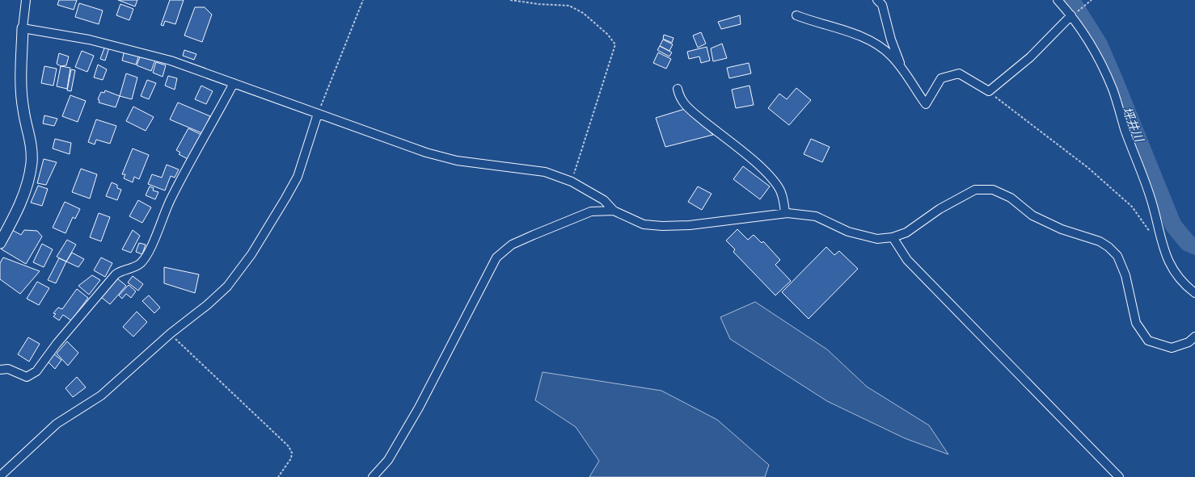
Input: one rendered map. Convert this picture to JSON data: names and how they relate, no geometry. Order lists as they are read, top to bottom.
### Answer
{
  "water": ["坪井川"]
}
